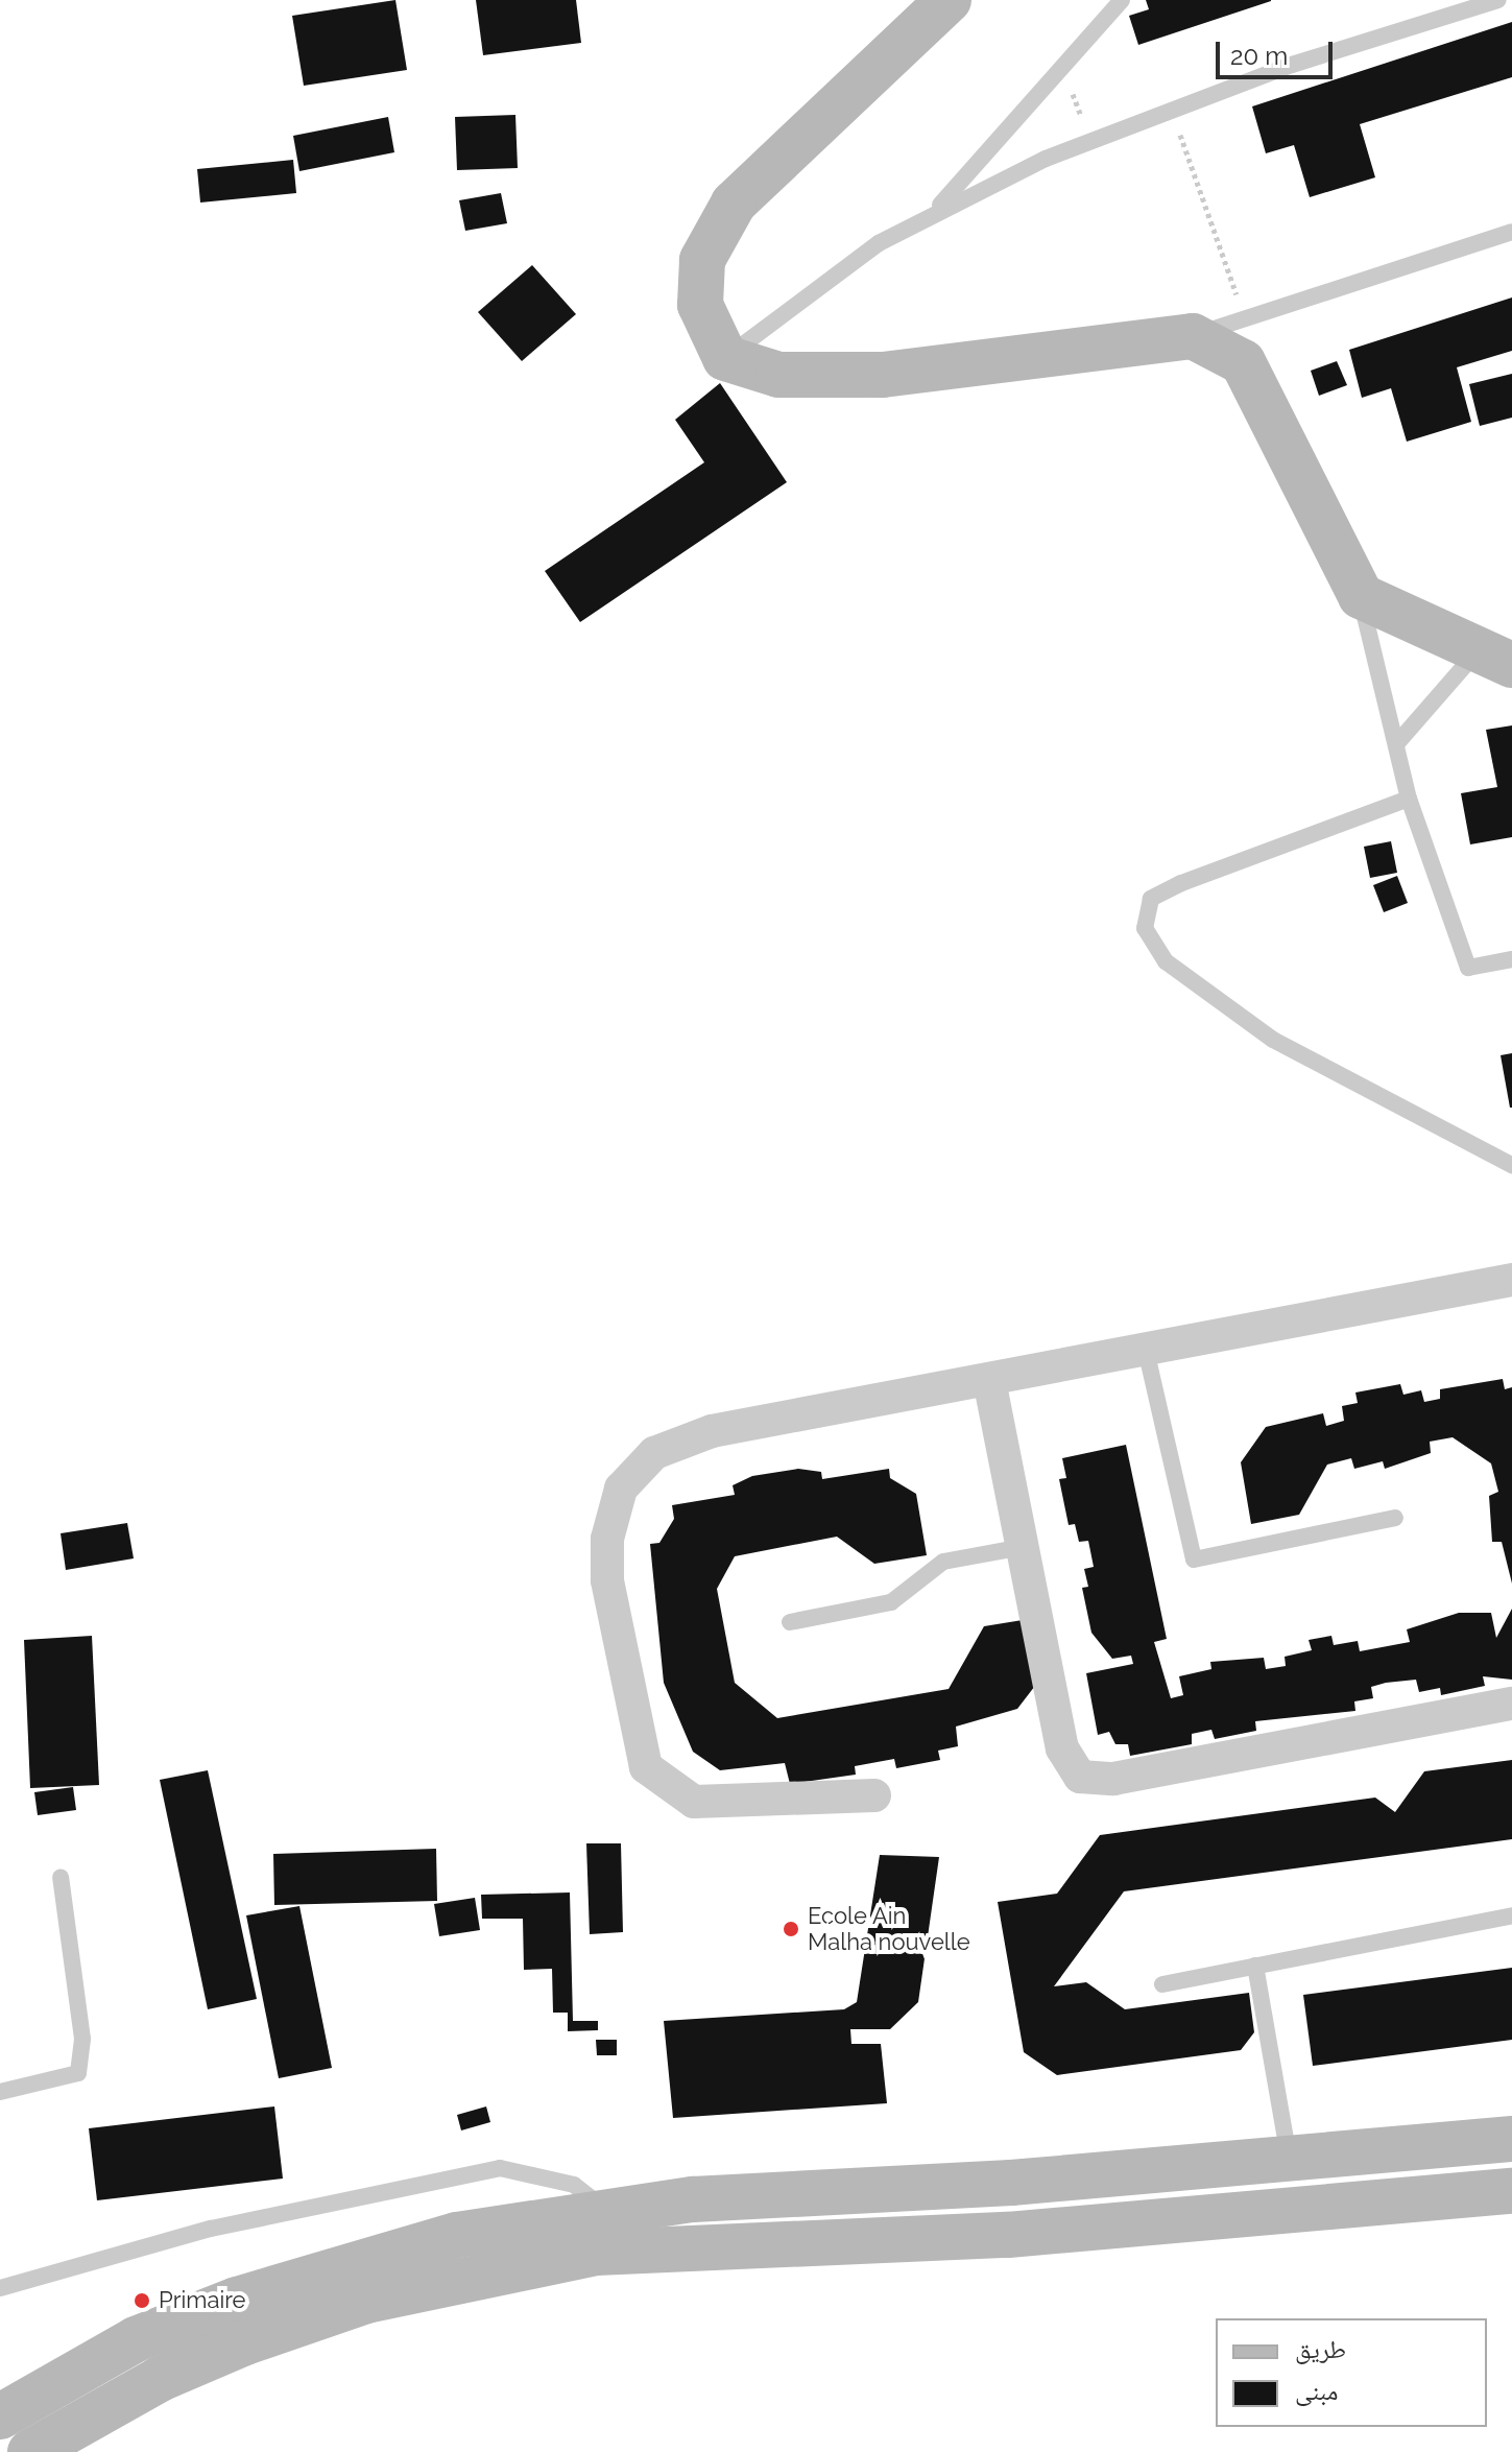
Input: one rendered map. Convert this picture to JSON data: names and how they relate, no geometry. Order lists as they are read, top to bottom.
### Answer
{
  "places": ["Ecole Ain Malha nouvelle", "Primaire"],
  "legend": ["طريق", "مبنى"],
  "scale_bar": "20 m"
}
